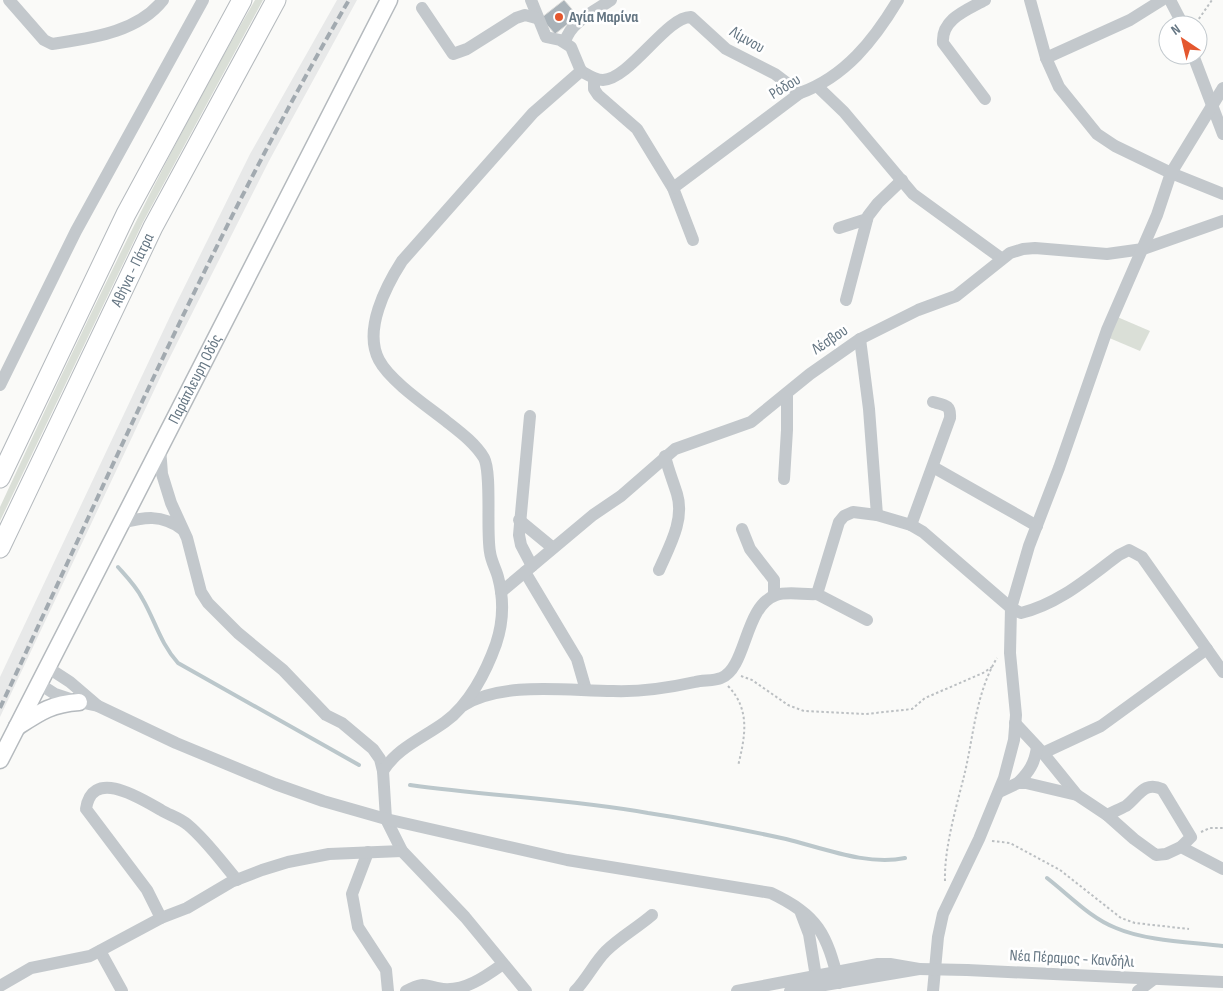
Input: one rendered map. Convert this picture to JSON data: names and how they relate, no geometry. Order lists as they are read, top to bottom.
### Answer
{
  "streets": {
    "highway": ["Αθήνα - Πάτρα"],
    "main road": ["Παράπλευρη Οδός"],
    "street": [
      "Λίμνου",
      "Ρόδου",
      "Λέσβου",
      "Νέα Πέραμος - Κανδήλι"
    ]
  },
  "crossings": [
    ["Λίμνου", "Ρόδου"]
  ],
  "places": ["Αγία Μαρίνα"],
  "north": "top left"
}
